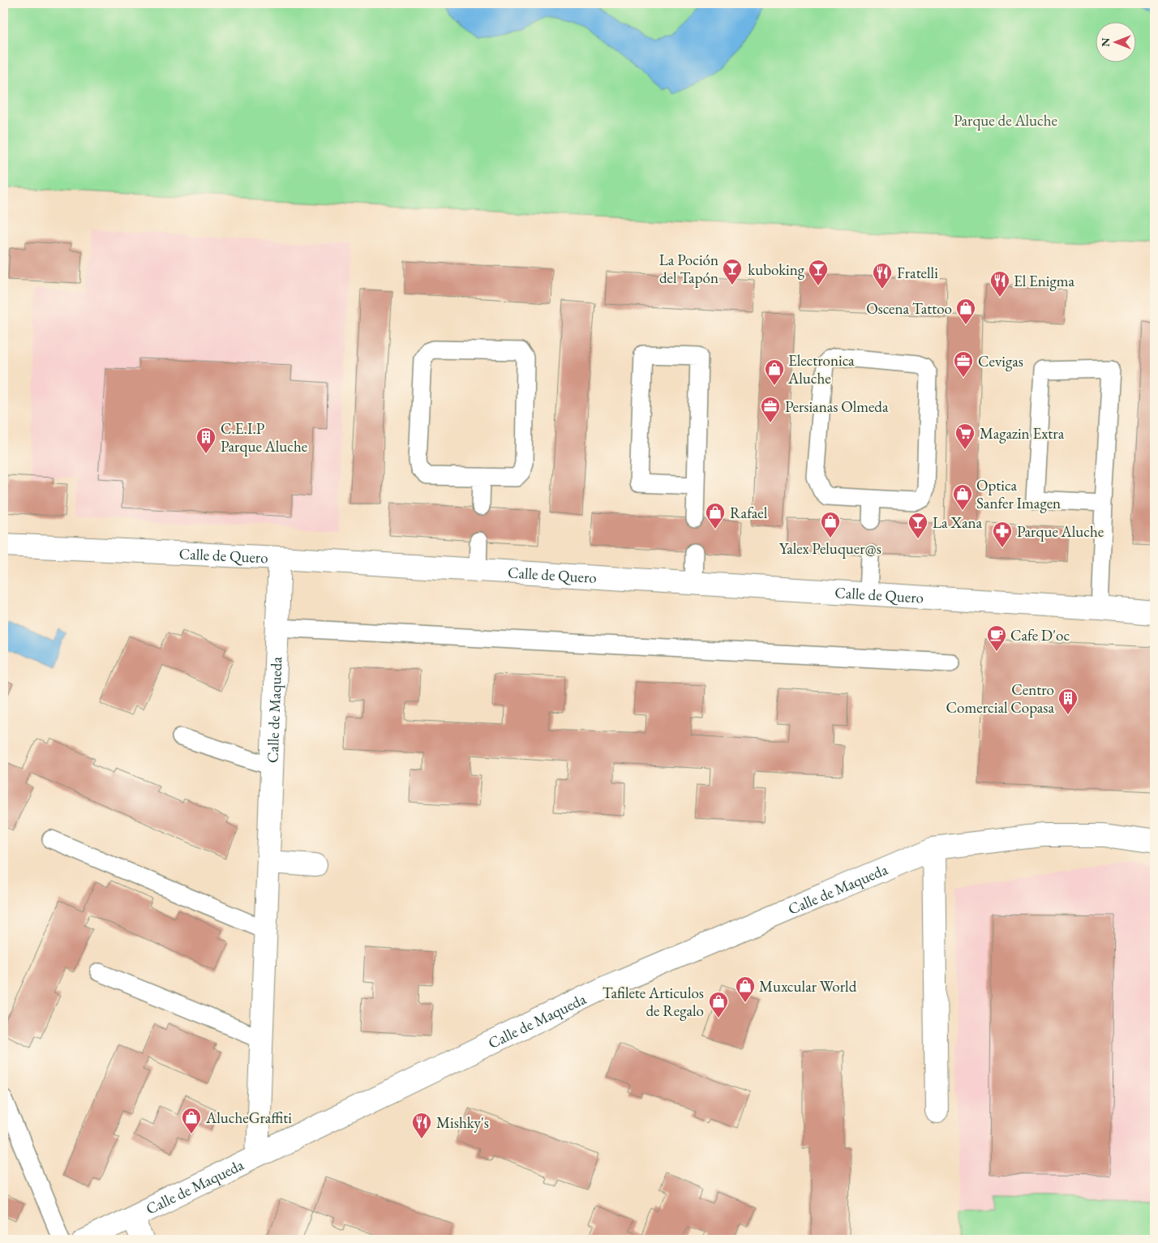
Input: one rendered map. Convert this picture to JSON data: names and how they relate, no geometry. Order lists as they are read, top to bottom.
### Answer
{
  "streets": {
    "street": ["Calle de Quero", "Calle de Maqueda"]
  },
  "crossings": [
    ["Calle de Quero", "Calle de Maqueda"]
  ],
  "parks": ["Parque de Aluche"],
  "places": {
    "bar": ["La Poción del Tapón", "kuboking", "La Xana"],
    "restaurant": ["Fratelli", "El Enigma", "Mishky's"],
    "shop": [
      "Oscena Tattoo",
      "Electronica Aluche",
      "Optica Sanfer Imagen",
      "Rafael",
      "Yalex Peluquer@s",
      "Muxcular World",
      "Tafilete Articulos de Regalo",
      "AlucheGraffiti"
    ],
    "office": ["Cevigas", "Persianas Olmeda"],
    "supermarket": ["Magazin Extra"],
    "building": ["C.E.I.P Parque Aluche", "Centro Comercial Copasa"],
    "pharmacy": ["Parque Aluche"],
    "cafe": ["Cafe D'oc"]
  },
  "north": "left"
}
